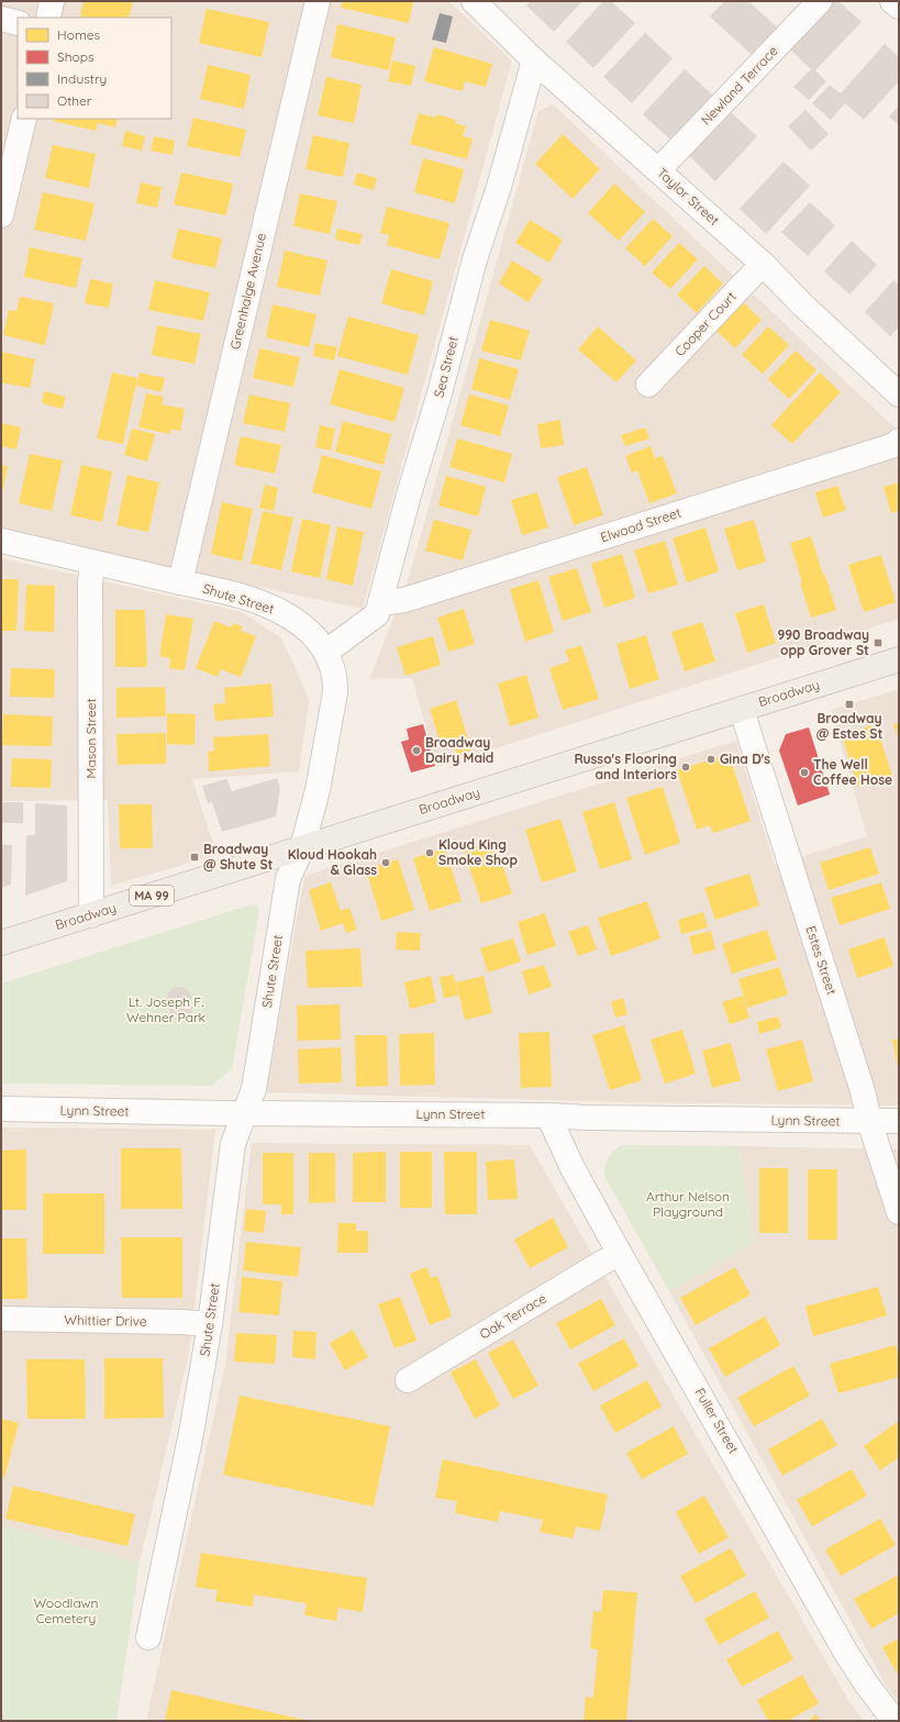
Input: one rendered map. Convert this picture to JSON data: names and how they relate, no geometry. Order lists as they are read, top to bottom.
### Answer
{
  "streets": {
    "main road": ["Broadway", "MA 99"],
    "street": [
      "Newland Terrace",
      "Taylor Street",
      "Greenhalge Avenue",
      "Cooper Court",
      "Sea Street",
      "Elwood Street",
      "Shute Street",
      "Mason Street",
      "Estes Street",
      "Lynn Street",
      "Oak Terrace",
      "Whittier Drive",
      "Fuller Street"
    ]
  },
  "crossings": [
    ["Newland Terrace", "Taylor Street"],
    ["Taylor Street", "Cooper Court"],
    ["Taylor Street", "Sea Street"],
    ["Greenhalge Avenue", "Shute Street"],
    ["Sea Street", "Elwood Street"],
    ["Sea Street", "Shute Street"],
    ["Shute Street", "Broadway"],
    ["Shute Street", "Mason Street"],
    ["Shute Street", "Lynn Street"],
    ["Shute Street", "Whittier Drive"],
    ["Broadway", "Mason Street"],
    ["Broadway", "Estes Street"],
    ["Estes Street", "Lynn Street"],
    ["Lynn Street", "Fuller Street"],
    ["Oak Terrace", "Fuller Street"]
  ],
  "parks": ["Lt. Joseph F. Wehner Park", "Arthur Nelson Playground", "Woodlawn Cemetery"],
  "places": {
    "transit": ["990 Broadway opp Grover St", "Broadway @ Estes St", "Broadway @ Shute St"],
    "other": [
      "Broadway Dairy Maid",
      "Gina D's",
      "Russo's Flooring and Interiors",
      "The Well Coffee Hose",
      "Kloud King Smoke Shop",
      "Kloud Hookah & Glass"
    ]
  },
  "legend": [
    "Homes",
    "Shops",
    "Industry",
    "Other"
  ]
}
